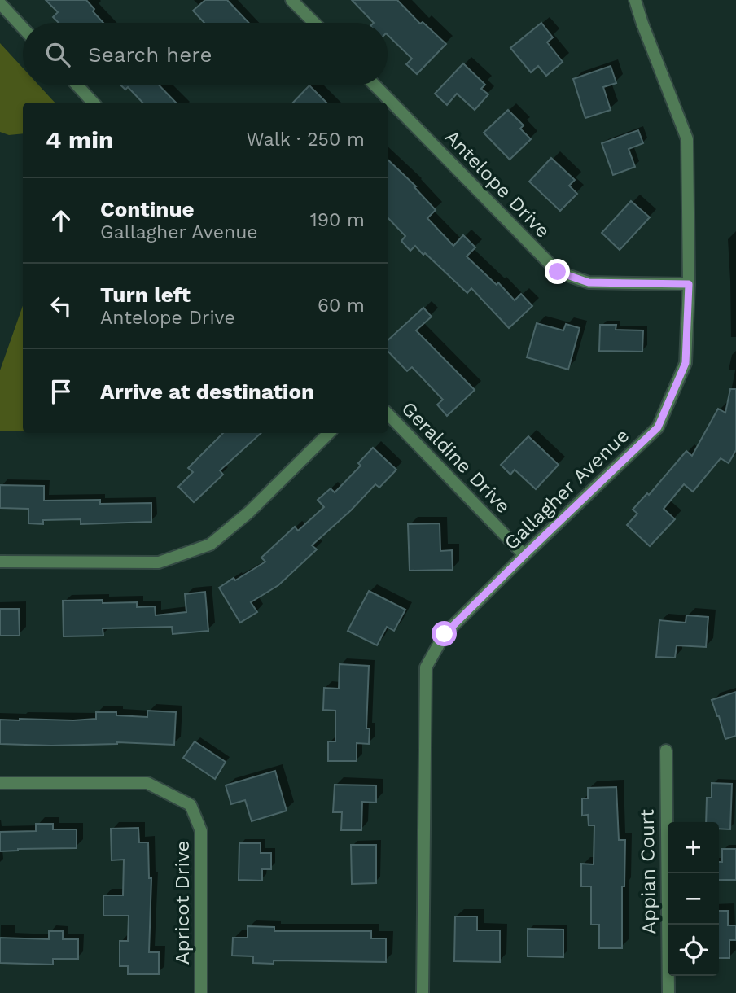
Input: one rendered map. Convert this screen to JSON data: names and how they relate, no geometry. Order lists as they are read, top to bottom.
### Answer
{
  "streets": {
    "street": [
      "Antelope Drive",
      "Geraldine Drive",
      "Gallagher Avenue",
      "Appian Court",
      "Apricot Drive"
    ]
  },
  "crossings": [
    ["Antelope Drive", "Gallagher Avenue"],
    ["Geraldine Drive", "Gallagher Avenue"]
  ],
  "page": {
    "search": "Search here",
    "heading": ["4 min", "Walk · 250 m"],
    "list": [
      ["Continue", "Gallagher Avenue", "190 m"],
      ["Turn left", "Antelope Drive", "60 m"],
      "Arrive at destination"
    ],
    "map_buttons": ["+", "−"]
  }
}
